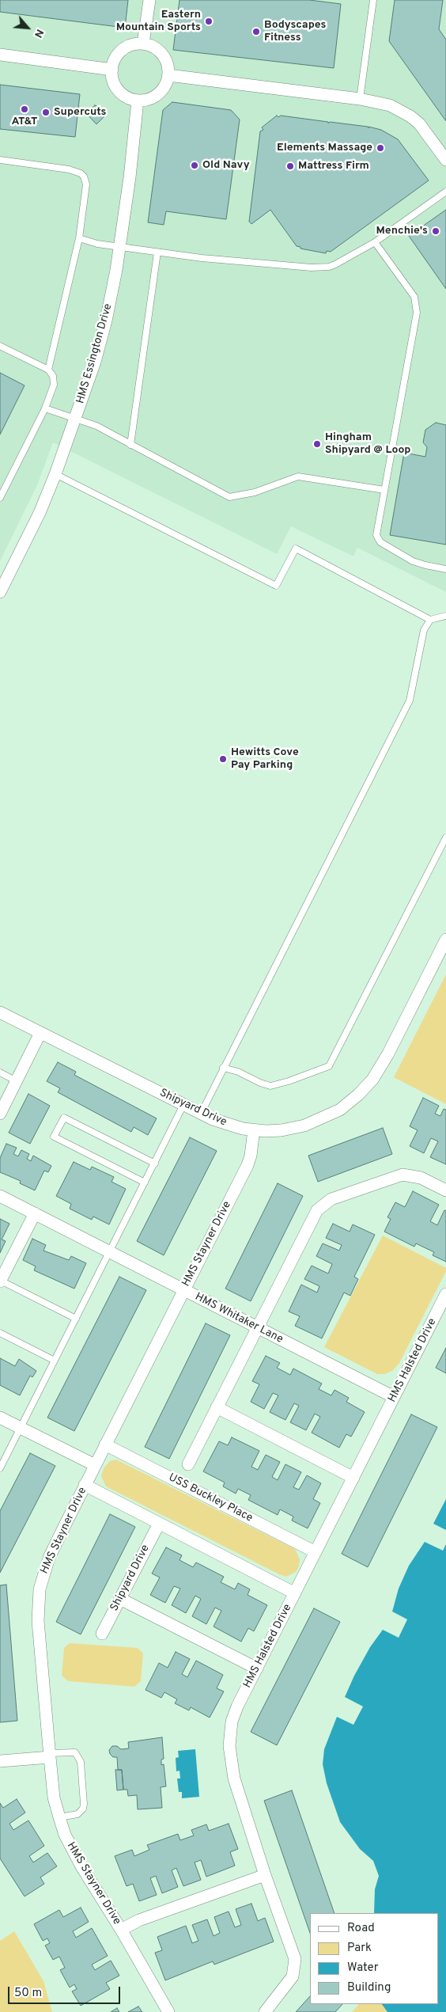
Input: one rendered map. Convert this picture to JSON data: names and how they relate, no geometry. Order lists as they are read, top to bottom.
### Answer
{
  "streets": {
    "street": [
      "HMS Essington Drive",
      "Shipyard Drive",
      "HMS Stayner Drive",
      "HMS Whitaker Lane",
      "HMS Halsted Drive",
      "USS Buckley Place"
    ]
  },
  "crossings": [
    ["Shipyard Drive", "HMS Stayner Drive"],
    ["HMS Stayner Drive", "HMS Whitaker Lane"],
    ["HMS Stayner Drive", "USS Buckley Place"],
    ["HMS Whitaker Lane", "HMS Halsted Drive"],
    ["HMS Halsted Drive", "USS Buckley Place"]
  ],
  "places": [
    "Eastern Mountain Sports",
    "Bodyscapes Fitness",
    "AT&T",
    "Supercuts",
    "Elements Massage",
    "Old Navy",
    "Mattress Firm",
    "Menchie's",
    "Hingham Shipyard @ Loop",
    "Hewitts Cove Pay Parking"
  ],
  "legend": [
    "Road",
    "Park",
    "Water",
    "Building"
  ],
  "scale_bar": "50 m",
  "north": "bottom right"
}
